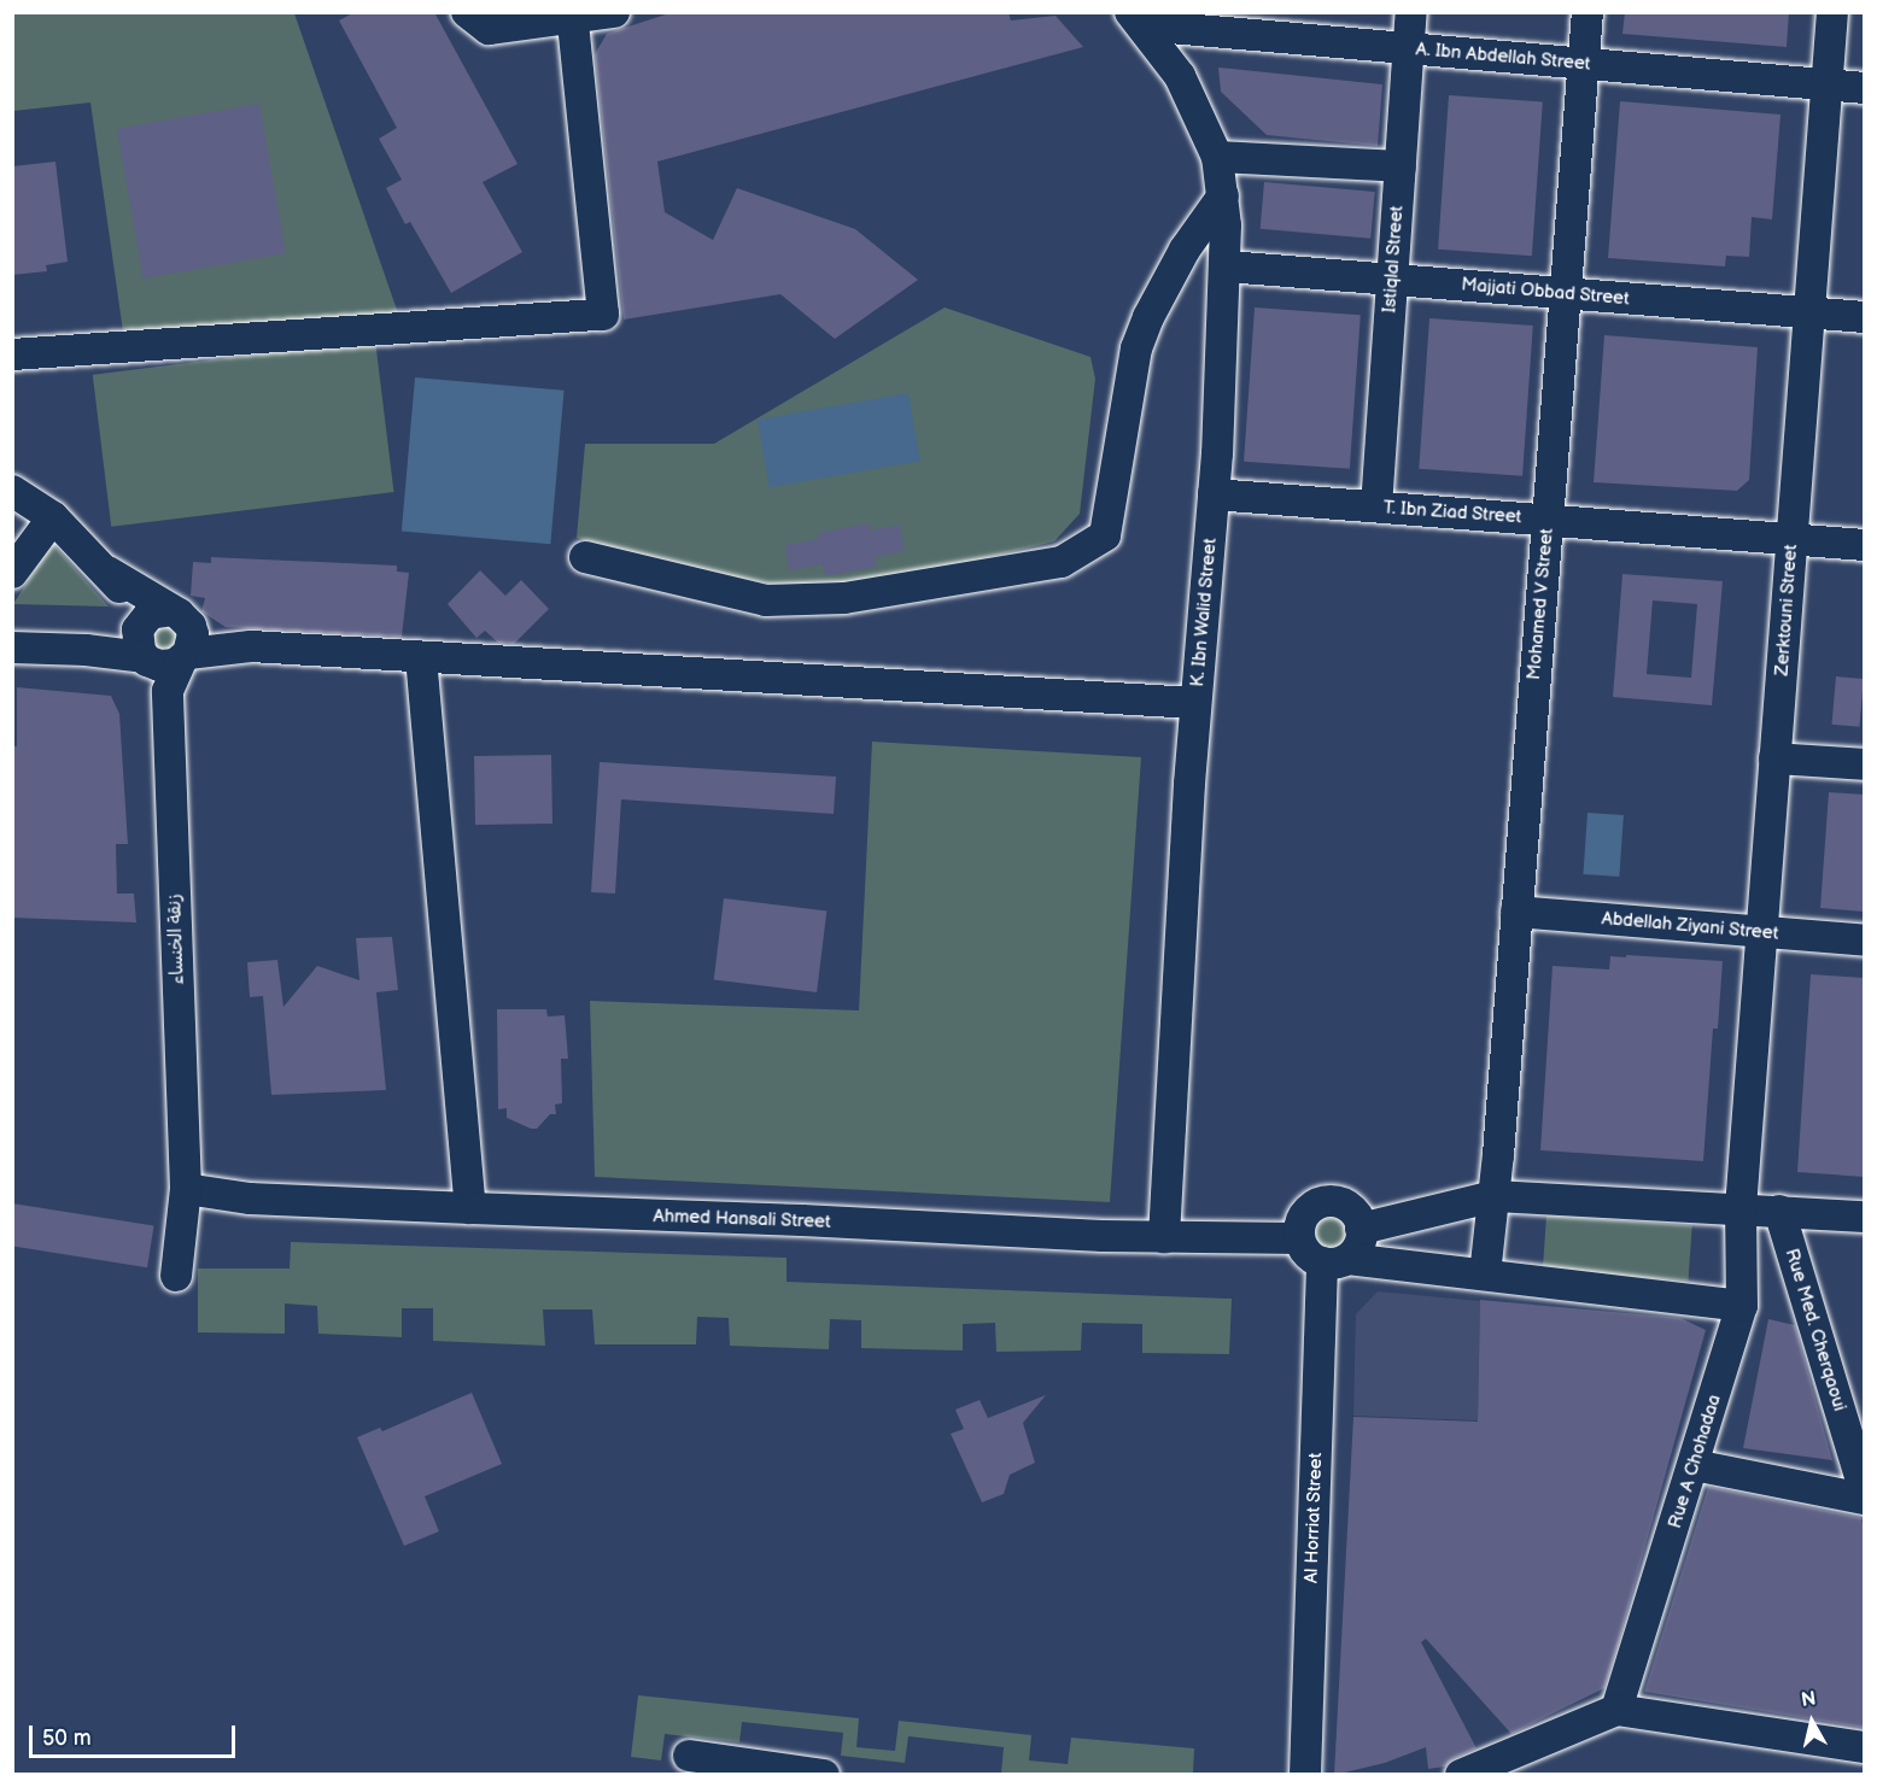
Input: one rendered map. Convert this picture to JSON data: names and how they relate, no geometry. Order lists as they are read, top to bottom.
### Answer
{
  "streets": {
    "street": [
      "A. Ibn Abdellah Street",
      "Istiqlal Street",
      "Majjati Obbad Street",
      "T. Ibn Ziad Street",
      "Mohamed V Street",
      "Zerktouni Street",
      "K. Ibn Walid Street",
      "Abdellah Ziyani Street",
      "زنقة الخنساء",
      "Ahmed Hansali Street",
      "Rue Med. Cherqaoui",
      "Rue A Chohadaa",
      "Al Horriat Street"
    ]
  },
  "crossings": [
    ["A. Ibn Abdellah Street", "Istiqlal Street"],
    ["A. Ibn Abdellah Street", "Mohamed V Street"],
    ["A. Ibn Abdellah Street", "Zerktouni Street"],
    ["A. Ibn Abdellah Street", "K. Ibn Walid Street"],
    ["Istiqlal Street", "Majjati Obbad Street"],
    ["Istiqlal Street", "T. Ibn Ziad Street"],
    ["Majjati Obbad Street", "Mohamed V Street"],
    ["Majjati Obbad Street", "Zerktouni Street"],
    ["Majjati Obbad Street", "K. Ibn Walid Street"],
    ["T. Ibn Ziad Street", "Mohamed V Street"],
    ["T. Ibn Ziad Street", "Zerktouni Street"],
    ["T. Ibn Ziad Street", "K. Ibn Walid Street"],
    ["Mohamed V Street", "Abdellah Ziyani Street"],
    ["Zerktouni Street", "Abdellah Ziyani Street"],
    ["Zerktouni Street", "Rue A Chohadaa"],
    ["K. Ibn Walid Street", "Ahmed Hansali Street"],
    ["زنقة الخنساء", "Ahmed Hansali Street"],
    ["Ahmed Hansali Street", "Al Horriat Street"]
  ],
  "scale_bar": "50 m",
  "north": "top"
}
